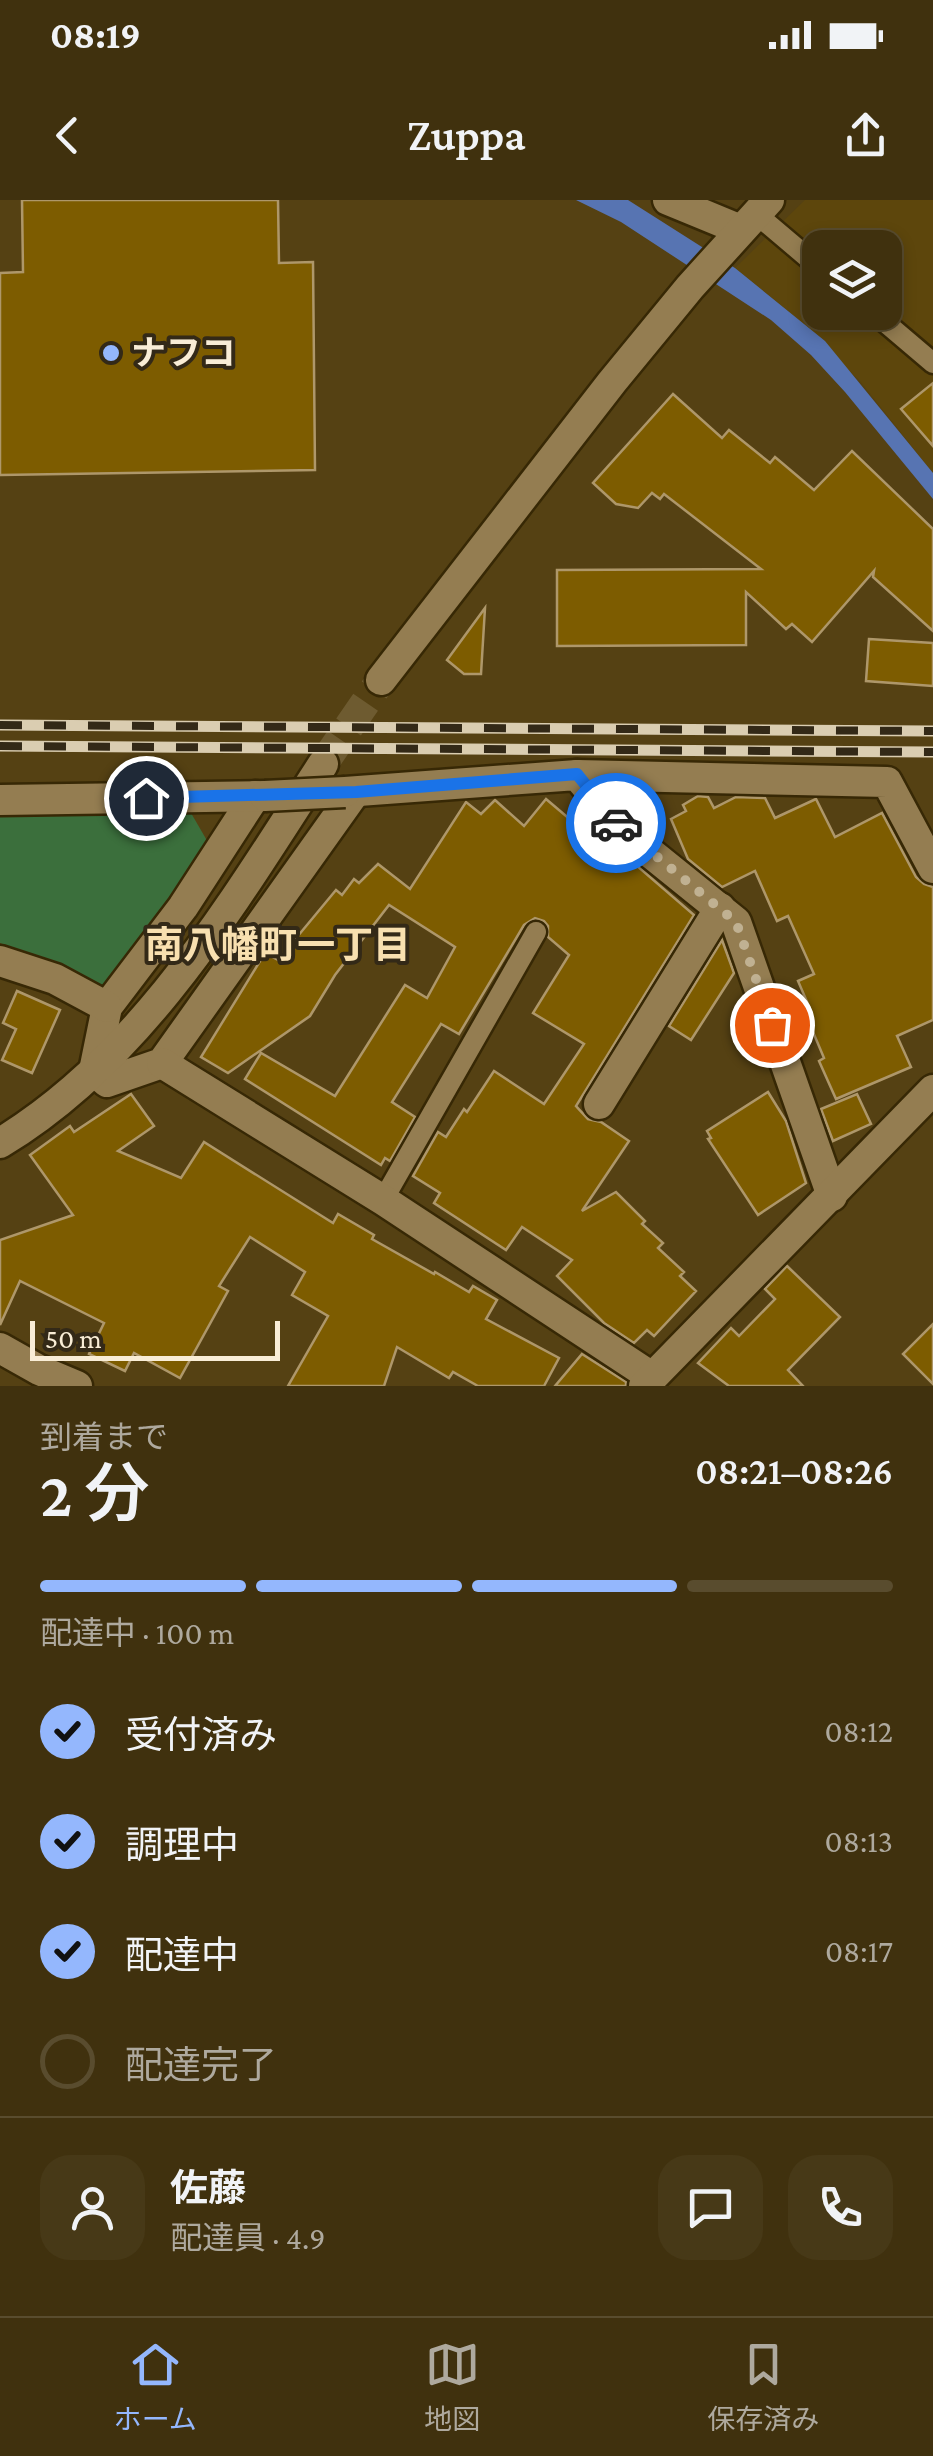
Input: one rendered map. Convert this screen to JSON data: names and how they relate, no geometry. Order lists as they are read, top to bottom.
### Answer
{
  "districts": ["南八幡町一丁目"],
  "places": ["ナフコ"],
  "scale_bar": "50 m",
  "page": {
    "status": "08:19",
    "header": "Zuppa",
    "scale": "50 m",
    "heading": ["2 分", "到着まで", "08:21–08:26"],
    "panel": ["佐藤", "配達員 · 4.9"],
    "bar": "配達中 · 100 m",
    "list": [
      ["受付済み", "08:12"],
      ["調理中", "08:13"],
      ["配達中", "08:17"],
      "配達完了"
    ],
    "tabs": ["ホーム", "地図", "保存済み"]
  }
}
